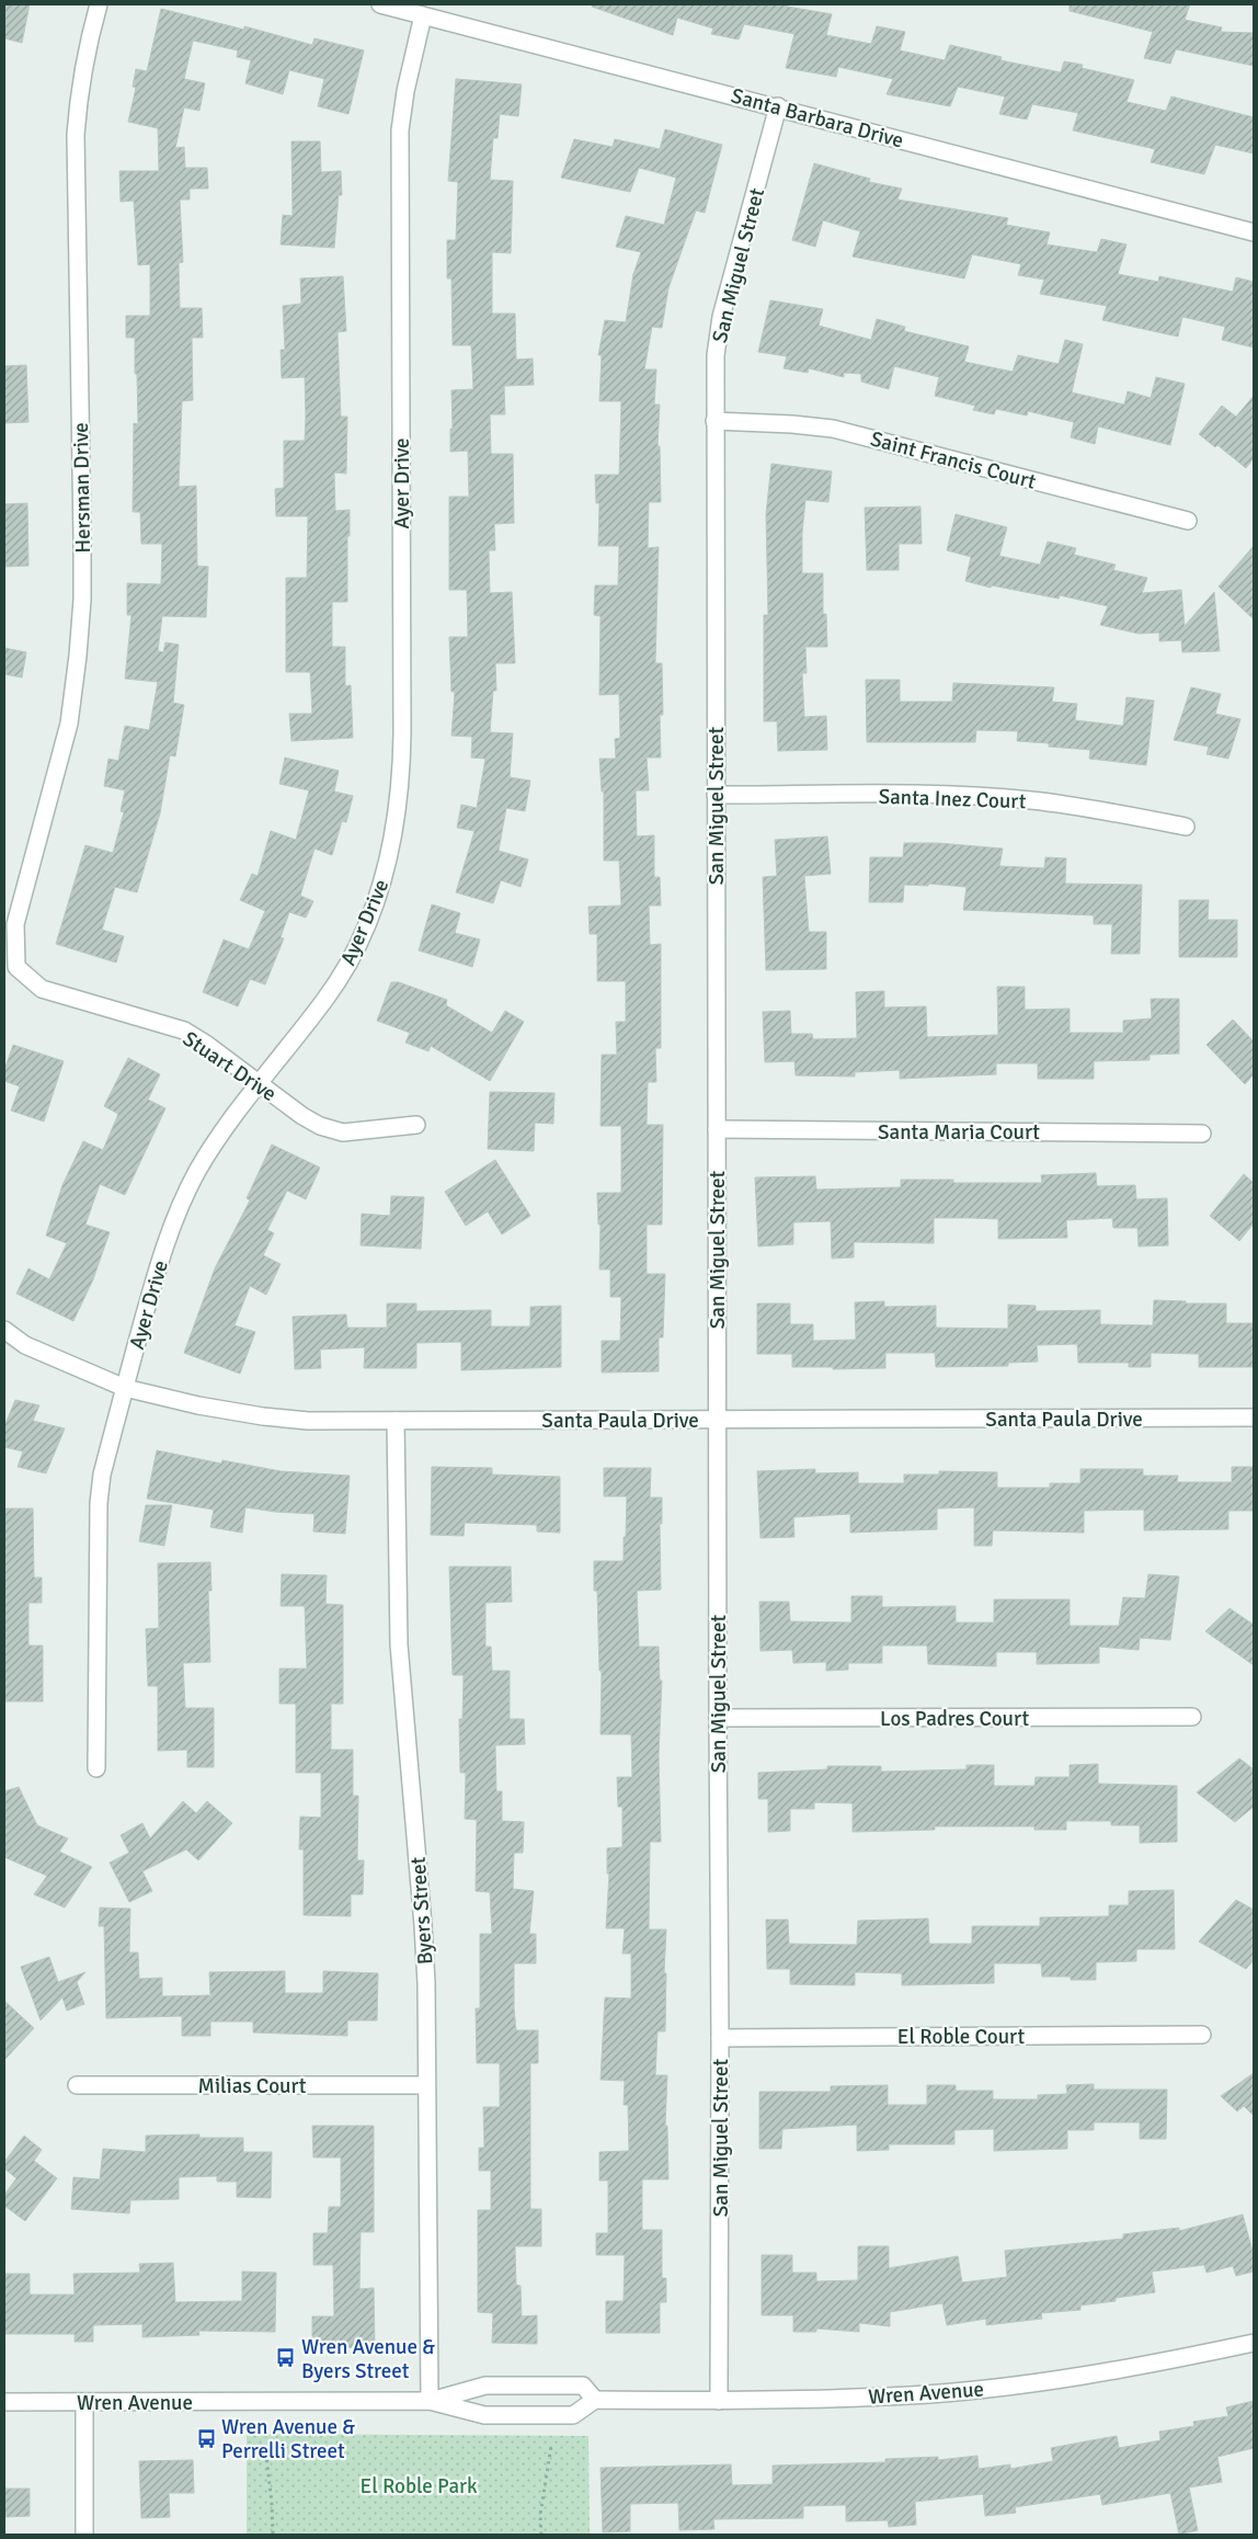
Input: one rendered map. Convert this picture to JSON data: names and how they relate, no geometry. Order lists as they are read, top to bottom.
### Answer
{
  "streets": {
    "street": [
      "Santa Barbara Drive",
      "San Miguel Street",
      "Saint Francis Court",
      "Ayer Drive",
      "Hersman Drive",
      "Santa Inez Court",
      "Stuart Drive",
      "Santa Maria Court",
      "Santa Paula Drive",
      "Los Padres Court",
      "Byers Street",
      "El Roble Court",
      "Milias Court",
      "Wren Avenue"
    ]
  },
  "crossings": [
    ["Santa Barbara Drive", "San Miguel Street"],
    ["Santa Barbara Drive", "Ayer Drive"],
    ["San Miguel Street", "Saint Francis Court"],
    ["San Miguel Street", "Santa Inez Court"],
    ["San Miguel Street", "Santa Maria Court"],
    ["San Miguel Street", "Santa Paula Drive"],
    ["San Miguel Street", "Los Padres Court"],
    ["San Miguel Street", "El Roble Court"],
    ["San Miguel Street", "Wren Avenue"],
    ["Ayer Drive", "Stuart Drive"],
    ["Ayer Drive", "Santa Paula Drive"],
    ["Hersman Drive", "Stuart Drive"],
    ["Santa Paula Drive", "Byers Street"],
    ["Byers Street", "Milias Court"],
    ["Byers Street", "Wren Avenue"]
  ],
  "parks": ["El Roble Park"],
  "places": {
    "bus stop": ["Wren Avenue & Byers Street", "Wren Avenue & Perrelli Street"]
  }
}
